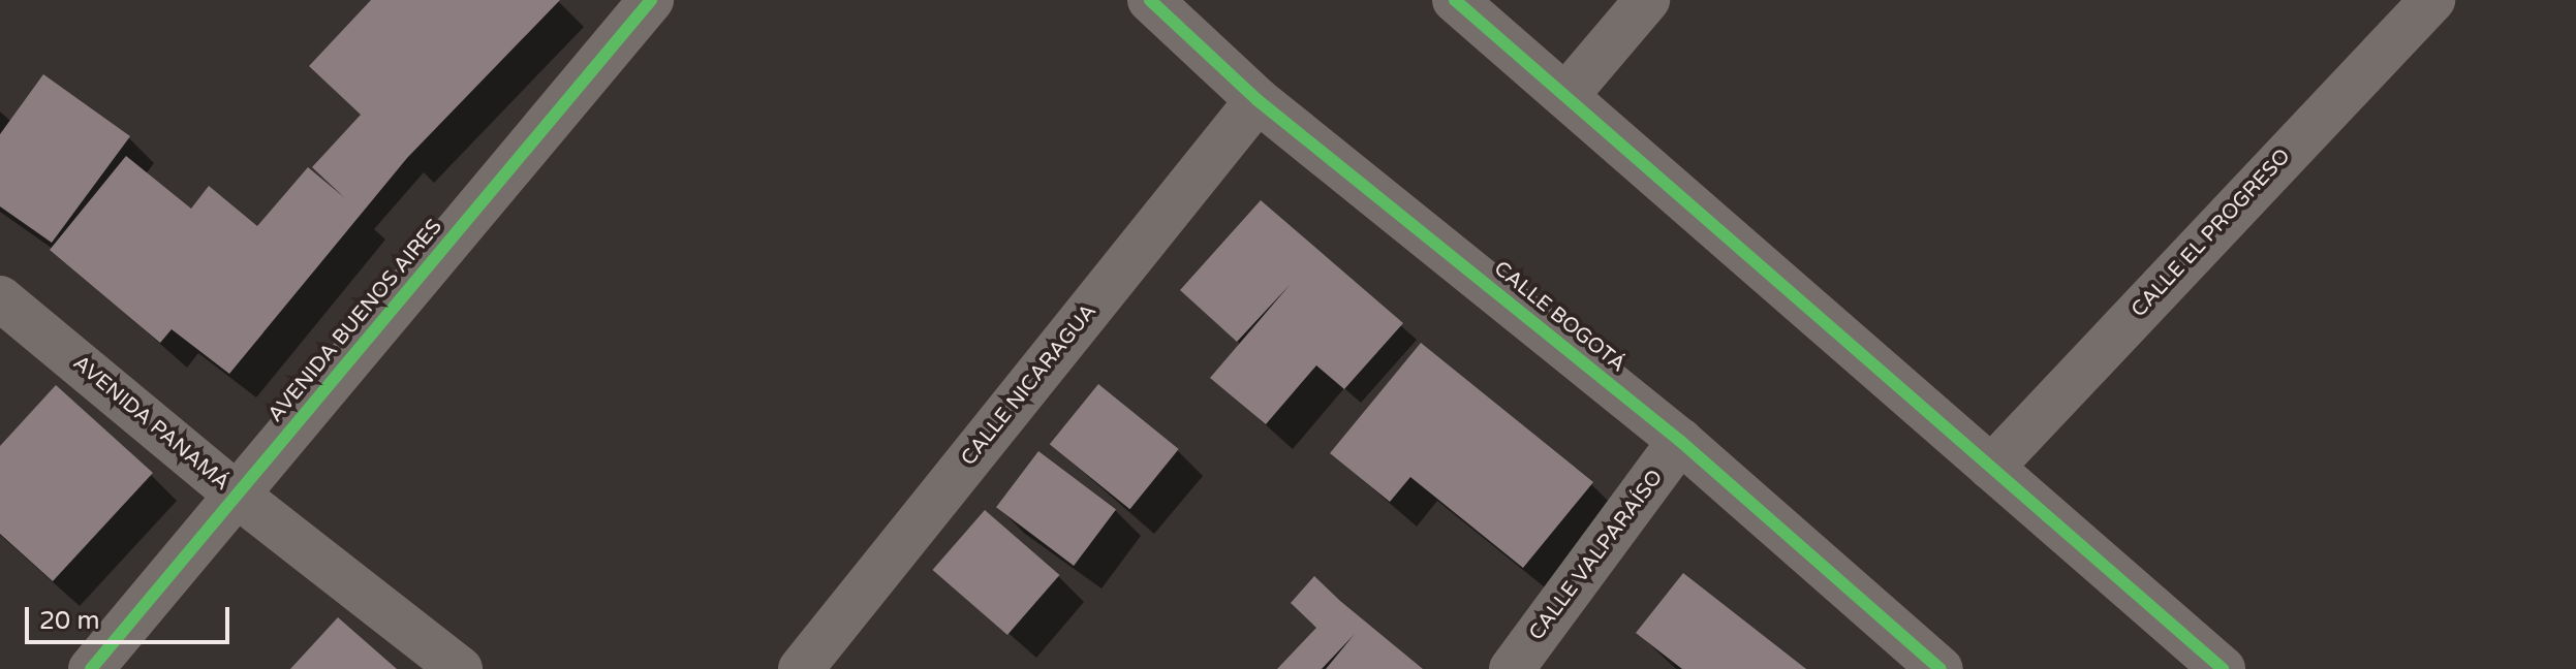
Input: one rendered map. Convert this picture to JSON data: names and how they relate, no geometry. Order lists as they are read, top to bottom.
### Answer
{
  "streets": {
    "street": [
      "CALLE EL PROGRESO",
      "CALLE BOGOTÁ",
      "AVENIDA BUENOS AIRES",
      "CALLE NICARAGUA",
      "AVENIDA PANAMÁ",
      "CALLE VALPARAÍSO"
    ]
  },
  "crossings": [
    ["CALLE BOGOTÁ", "CALLE NICARAGUA"],
    ["CALLE BOGOTÁ", "CALLE VALPARAÍSO"],
    ["AVENIDA BUENOS AIRES", "AVENIDA PANAMÁ"]
  ],
  "scale_bar": "20 m"
}
